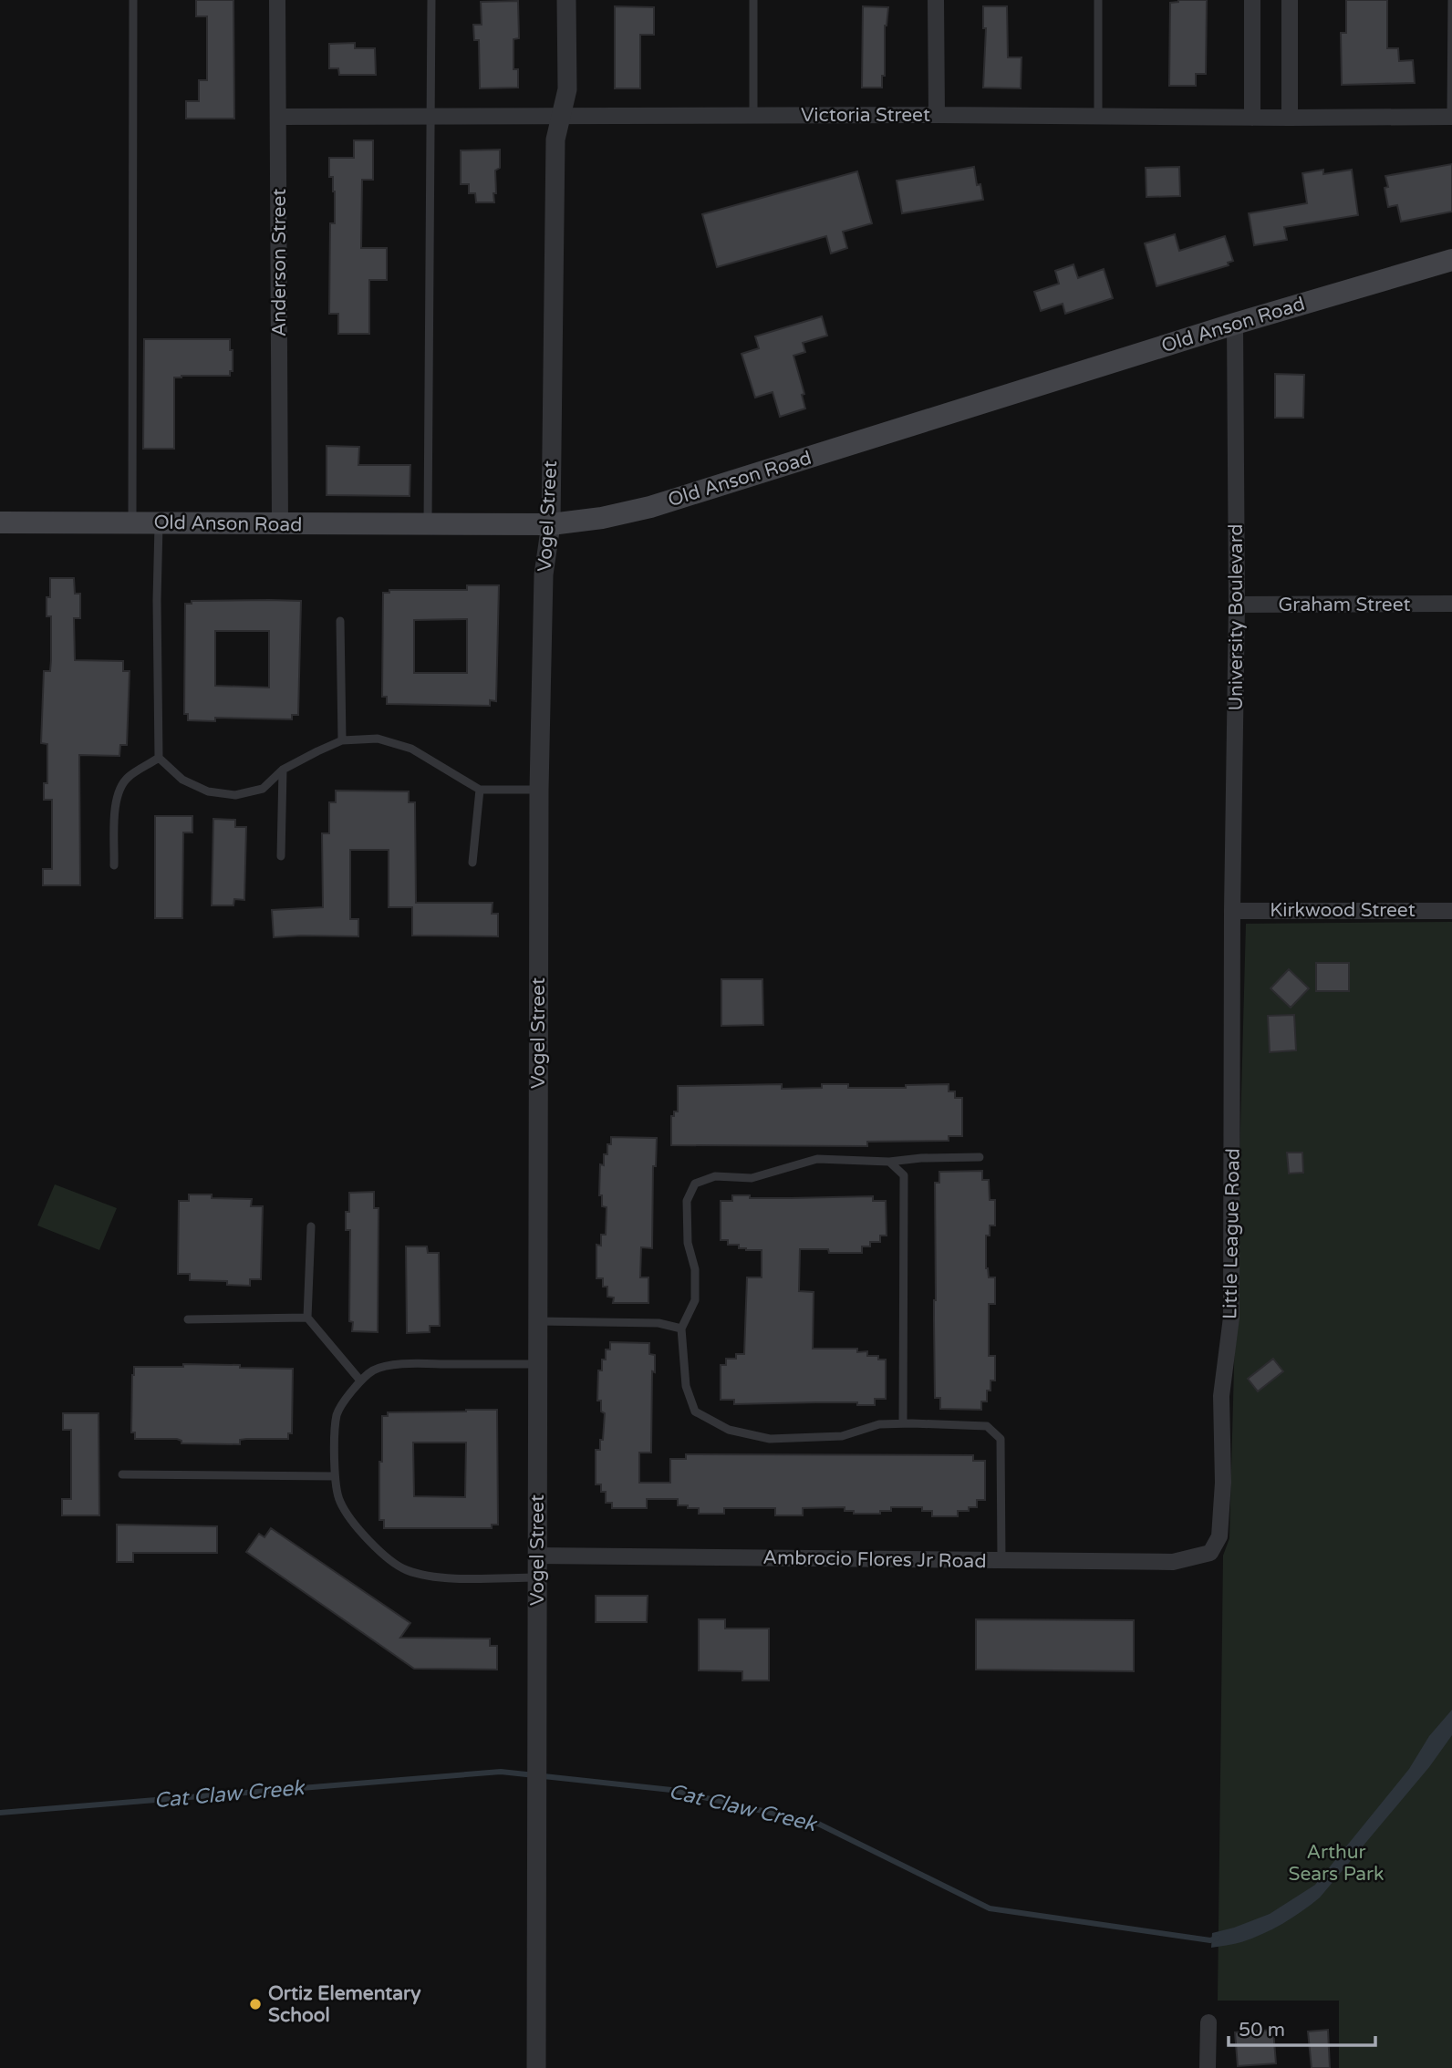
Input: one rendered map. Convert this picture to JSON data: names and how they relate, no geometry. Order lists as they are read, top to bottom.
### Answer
{
  "streets": {
    "main road": ["Old Anson Road"],
    "street": [
      "Victoria Street",
      "Anderson Street",
      "Vogel Street",
      "Graham Street",
      "University Boulevard",
      "Kirkwood Street",
      "Little League Road",
      "Ambrocio Flores Jr Road"
    ]
  },
  "crossings": [
    ["Victoria Street", "Anderson Street"],
    ["Victoria Street", "Vogel Street"],
    ["Anderson Street", "Old Anson Road"],
    ["Old Anson Road", "Vogel Street"],
    ["Old Anson Road", "University Boulevard"],
    ["Vogel Street", "Ambrocio Flores Jr Road"],
    ["Graham Street", "University Boulevard"],
    ["University Boulevard", "Kirkwood Street"],
    ["University Boulevard", "Little League Road"],
    ["Kirkwood Street", "Little League Road"],
    ["Little League Road", "Ambrocio Flores Jr Road"]
  ],
  "water": ["Cat Claw Creek"],
  "parks": ["Arthur Sears Park"],
  "places": ["Ortiz Elementary School"],
  "scale_bar": "50 m"
}
